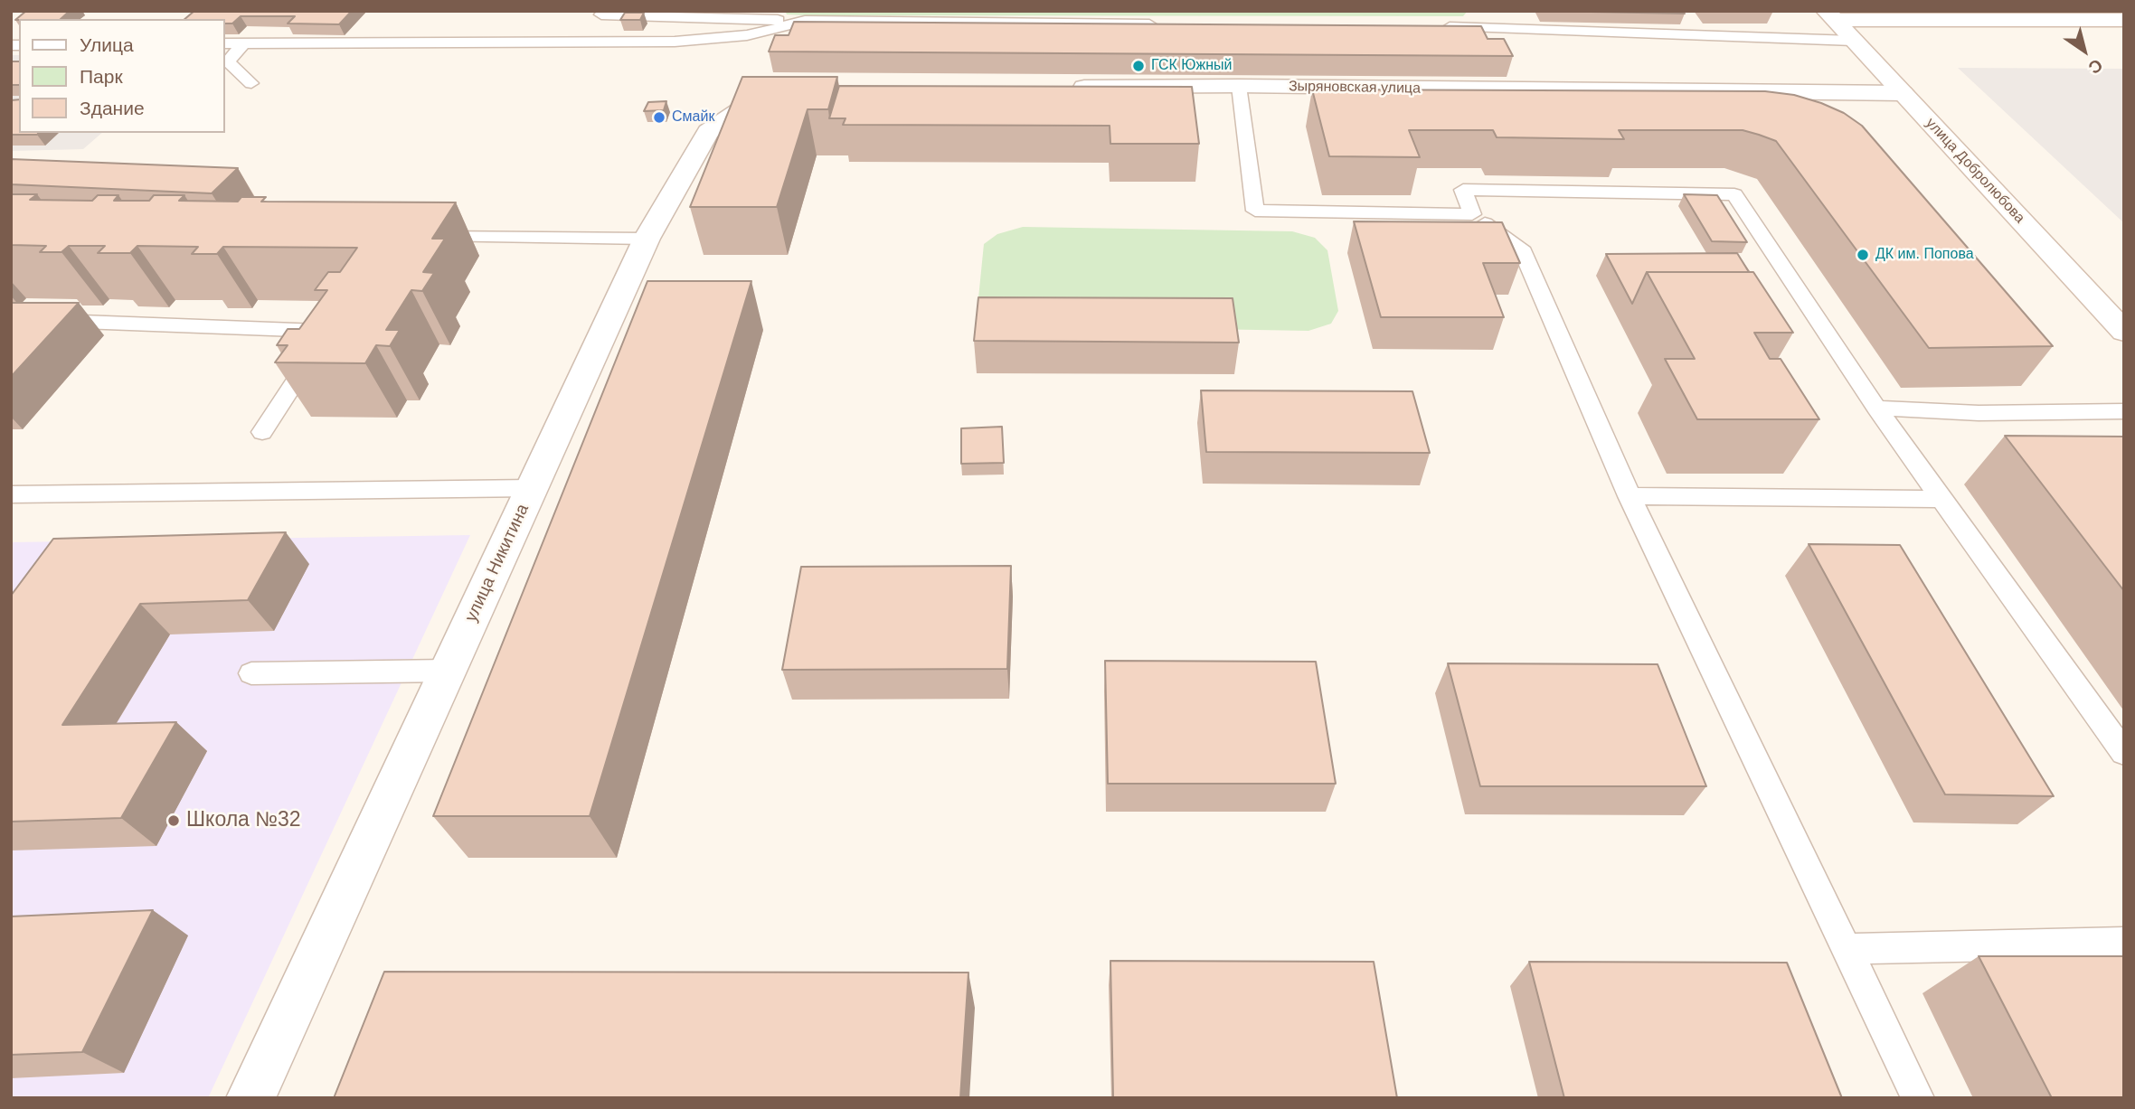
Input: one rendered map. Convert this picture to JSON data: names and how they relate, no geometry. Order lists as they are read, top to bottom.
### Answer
{
  "streets": {
    "street": ["Зыряновская улица", "улица Добролюбова", "улица Никитина"]
  },
  "crossings": [
    ["Зыряновская улица", "улица Добролюбова"]
  ],
  "places": [
    "ГСК Южный",
    "Смайк",
    "ДК им. Попова",
    "Школа №32"
  ],
  "legend": ["Улица", "Парк", "Здание"],
  "north": "bottom right"
}
